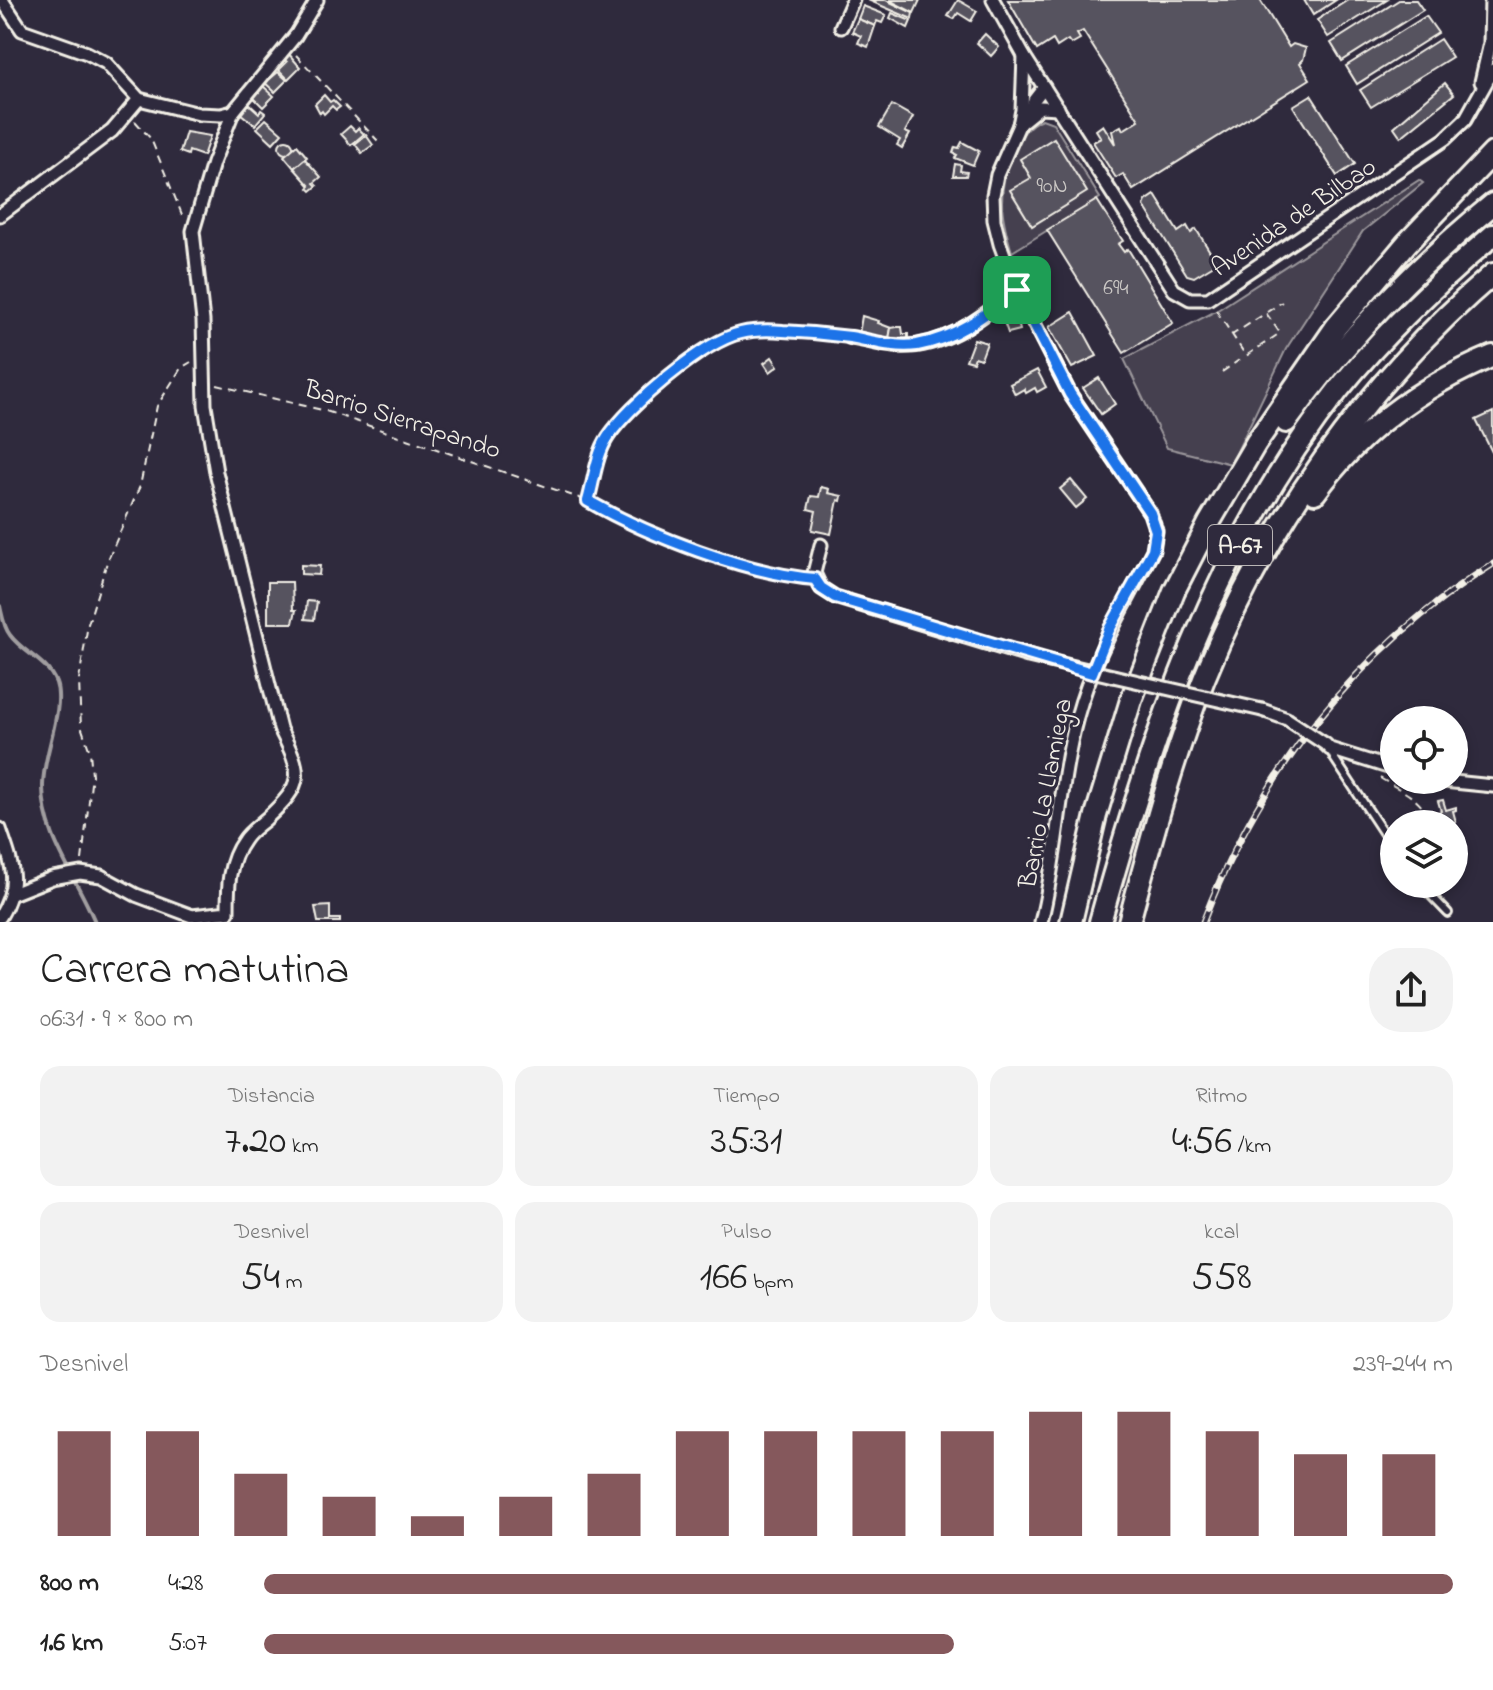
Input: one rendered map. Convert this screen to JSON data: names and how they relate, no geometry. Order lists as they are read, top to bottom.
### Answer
{
  "streets": {
    "highway": ["A-67"],
    "street": ["Avenida de Bilbao", "Barrio La Llamiega"],
    "path": ["Barrio Sierrapando"]
  },
  "house_numbers": ["90N", "694"],
  "page": {
    "heading": ["Carrera matutina", "06:31 · 9 × 800 m"],
    "stats": [
      ["Distancia", "7.20 km"],
      ["Tiempo", "35:31"],
      ["Ritmo", "4:56 /km"],
      ["Desnivel", "54 m"],
      ["Pulso", "166 bpm"],
      ["kcal", "558"]
    ],
    "chart": ["Desnivel", "239–244 m"],
    "list": [
      {
        "name": "800 m",
        "note": "4:28"
      },
      {
        "name": "1.6 km",
        "note": "5:07"
      }
    ]
  }
}
